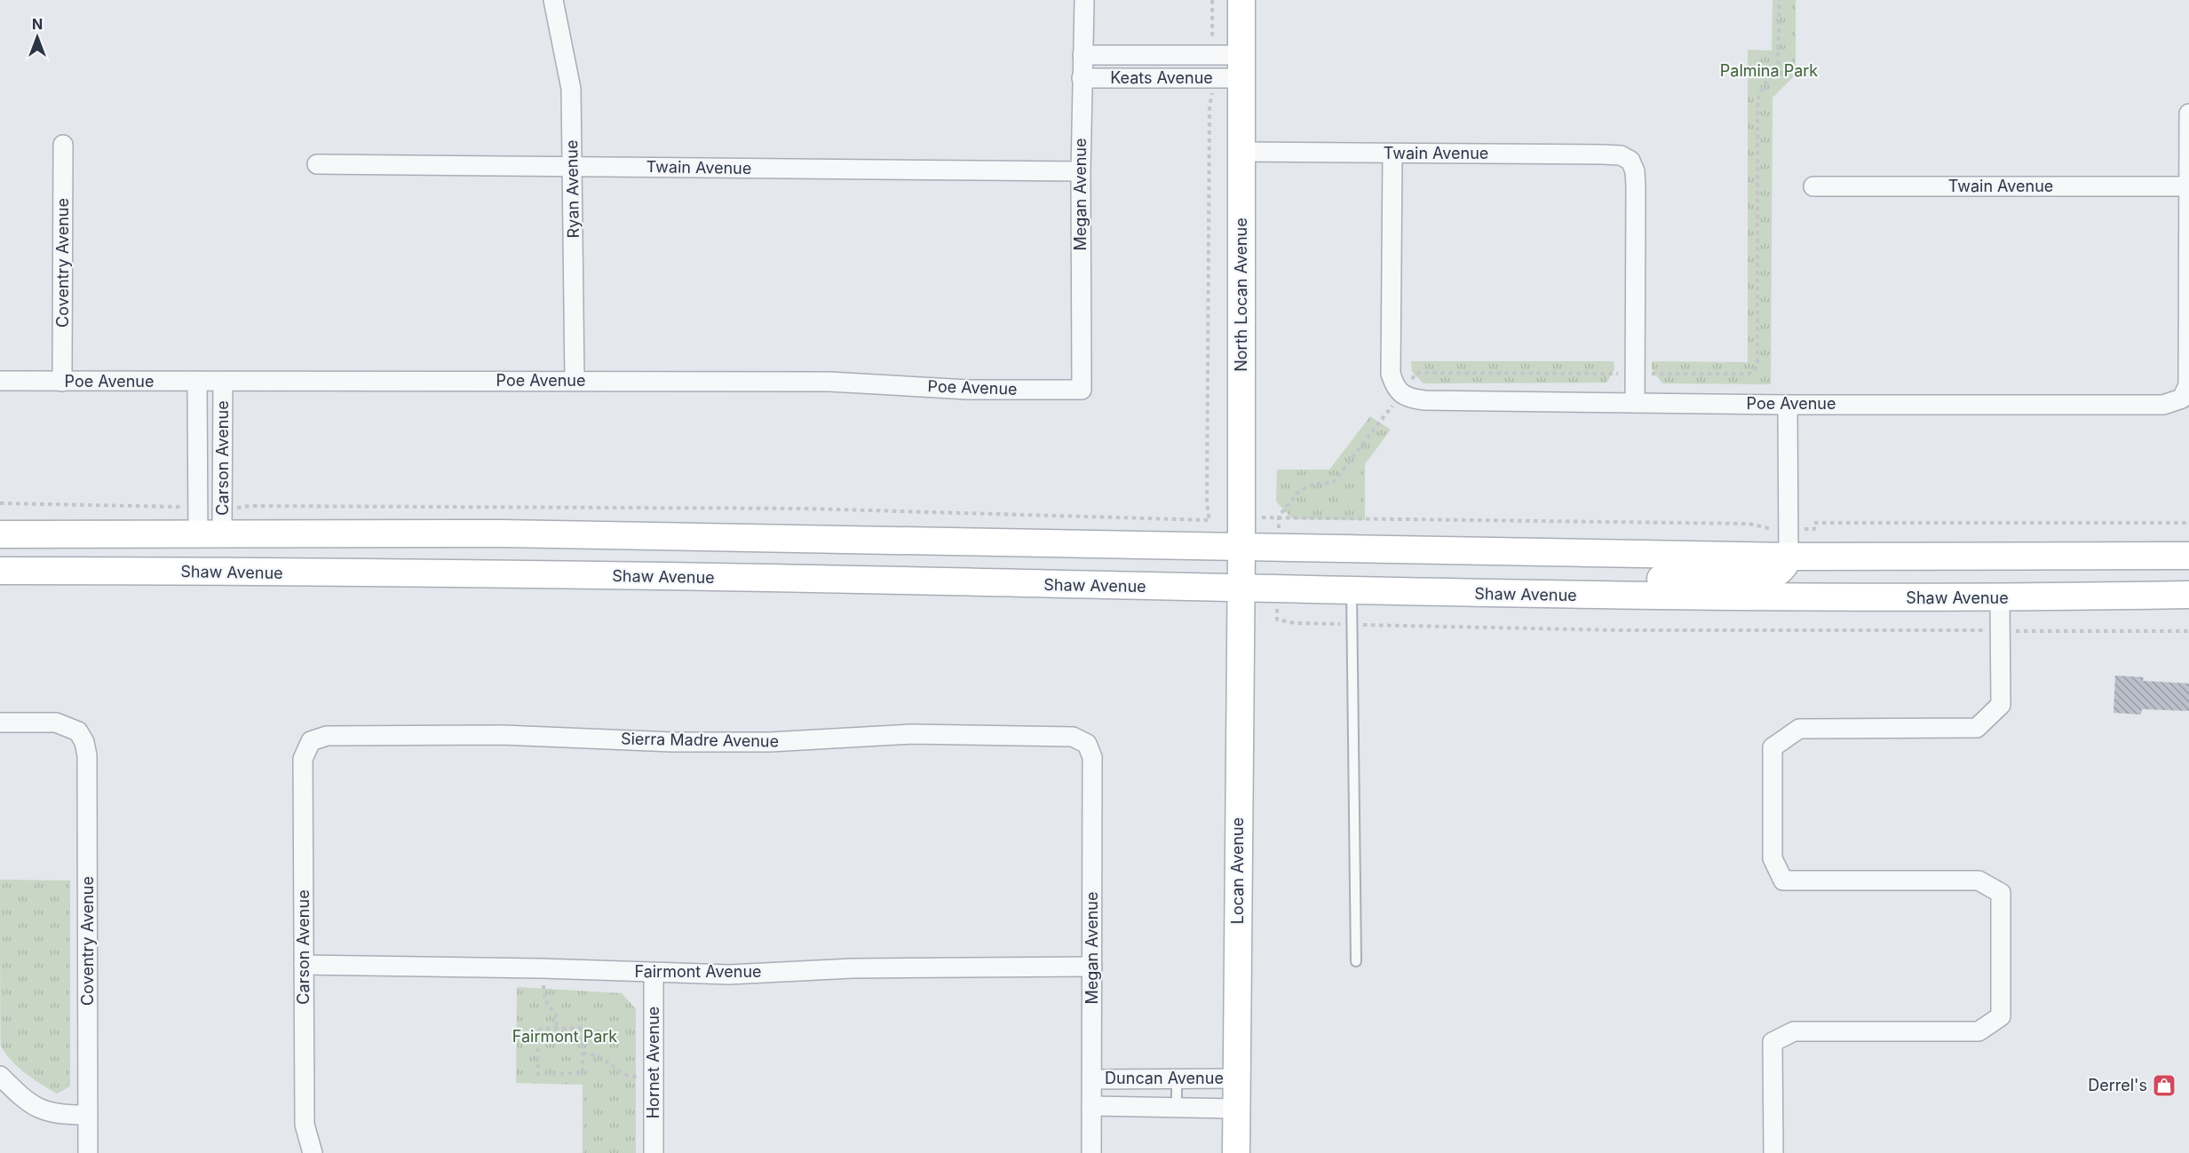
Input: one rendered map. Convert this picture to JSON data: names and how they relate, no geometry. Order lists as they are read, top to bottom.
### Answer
{
  "streets": {
    "main road": ["North Locan Avenue", "Shaw Avenue", "Locan Avenue"],
    "street": [
      "Keats Avenue",
      "Twain Avenue",
      "Ryan Avenue",
      "Megan Avenue",
      "Coventry Avenue",
      "Poe Avenue",
      "Carson Avenue",
      "Sierra Madre Avenue",
      "Fairmont Avenue",
      "Hornet Avenue",
      "Duncan Avenue"
    ]
  },
  "crossings": [
    ["Keats Avenue", "Megan Avenue"],
    ["Keats Avenue", "North Locan Avenue"],
    ["Twain Avenue", "Ryan Avenue"],
    ["Twain Avenue", "Megan Avenue"],
    ["Twain Avenue", "North Locan Avenue"],
    ["Twain Avenue", "Poe Avenue"],
    ["Ryan Avenue", "Poe Avenue"],
    ["Megan Avenue", "Poe Avenue"],
    ["Megan Avenue", "Sierra Madre Avenue"],
    ["Megan Avenue", "Fairmont Avenue"],
    ["Megan Avenue", "Duncan Avenue"],
    ["Coventry Avenue", "Poe Avenue"],
    ["North Locan Avenue", "Shaw Avenue"],
    ["North Locan Avenue", "Locan Avenue"],
    ["Poe Avenue", "Carson Avenue"],
    ["Carson Avenue", "Sierra Madre Avenue"],
    ["Carson Avenue", "Fairmont Avenue"],
    ["Shaw Avenue", "Locan Avenue"],
    ["Locan Avenue", "Duncan Avenue"],
    ["Fairmont Avenue", "Hornet Avenue"]
  ],
  "parks": ["Palmina Park", "Fairmont Park"],
  "places": {
    "shop": ["Derrel's"]
  },
  "north": "top"
}
